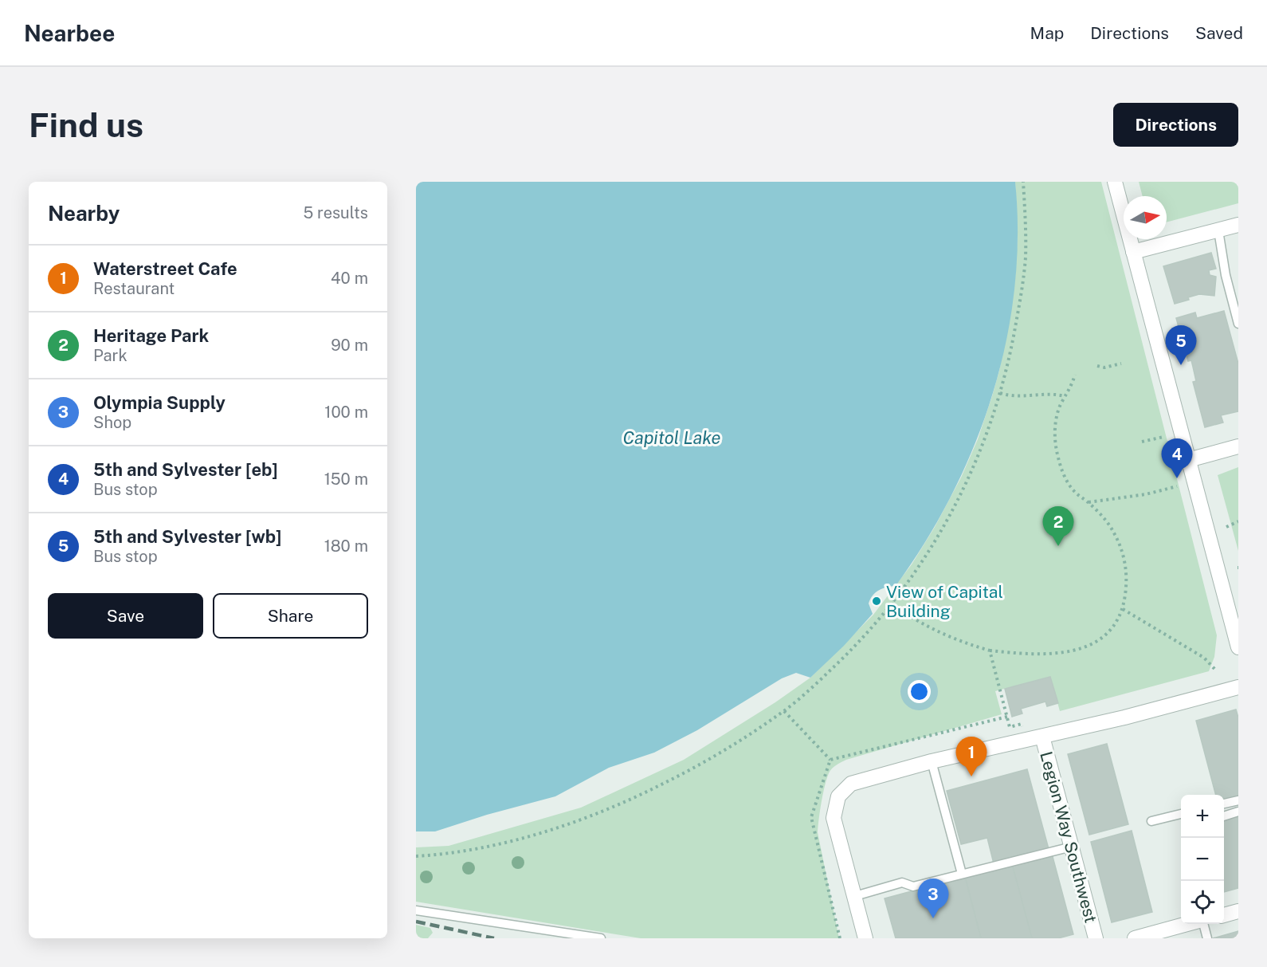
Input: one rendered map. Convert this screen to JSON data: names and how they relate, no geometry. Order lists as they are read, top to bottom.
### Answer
{
  "streets": {
    "street": ["Legion Way Southwest"]
  },
  "water": ["Capitol Lake"],
  "places": ["View of Capital Building"],
  "north": "right",
  "page": {
    "header": "Nearbee",
    "nav": ["Map", "Directions", "Saved"],
    "buttons": [
      "Directions",
      ["Save", "Share"]
    ],
    "title": "Find us",
    "heading": ["Nearby", "5 results"],
    "list": [
      {
        "mark": "1",
        "name": "Waterstreet Cafe",
        "note": "Restaurant",
        "value": "40 m"
      },
      {
        "mark": "2",
        "name": "Heritage Park",
        "note": "Park",
        "value": "90 m"
      },
      {
        "mark": "3",
        "name": "Olympia Supply",
        "note": "Shop",
        "value": "100 m"
      },
      {
        "mark": "4",
        "name": "5th and Sylvester [eb]",
        "note": "Bus stop",
        "value": "150 m"
      },
      {
        "mark": "5",
        "name": "5th and Sylvester [wb]",
        "note": "Bus stop",
        "value": "180 m"
      }
    ],
    "pins": [
      "5",
      "4",
      "2",
      "1",
      "3"
    ],
    "map_buttons": ["+", "−"]
  }
}
